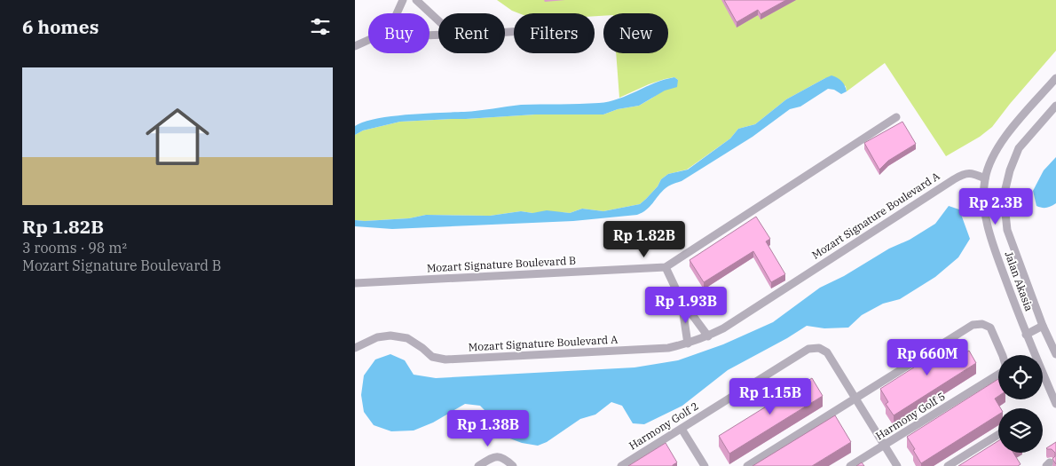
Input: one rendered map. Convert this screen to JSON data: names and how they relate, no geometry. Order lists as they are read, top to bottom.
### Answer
{
  "streets": {
    "street": [
      "Mozart Signature Boulevard A",
      "Mozart Signature Boulevard B",
      "Jalan Akasia",
      "Harmony Golf 5",
      "Harmony Golf 2"
    ]
  },
  "crossings": [
    ["Mozart Signature Boulevard A", "Jalan Akasia"],
    ["Harmony Golf 5", "Harmony Golf 2"]
  ],
  "page": {
    "heading": "6 homes",
    "chip": [
      "Buy",
      "Rent",
      "Filters",
      "New"
    ],
    "list": [
      {
        "name": "Rp 1.82B",
        "note": "3 rooms · 98 m² · Mozart Signature Boulevard B"
      }
    ],
    "price": [
      "Rp 2.3B",
      "Rp 1.82B",
      "Rp 1.93B",
      "Rp 660M",
      "Rp 1.15B",
      "Rp 1.38B"
    ]
  }
}
